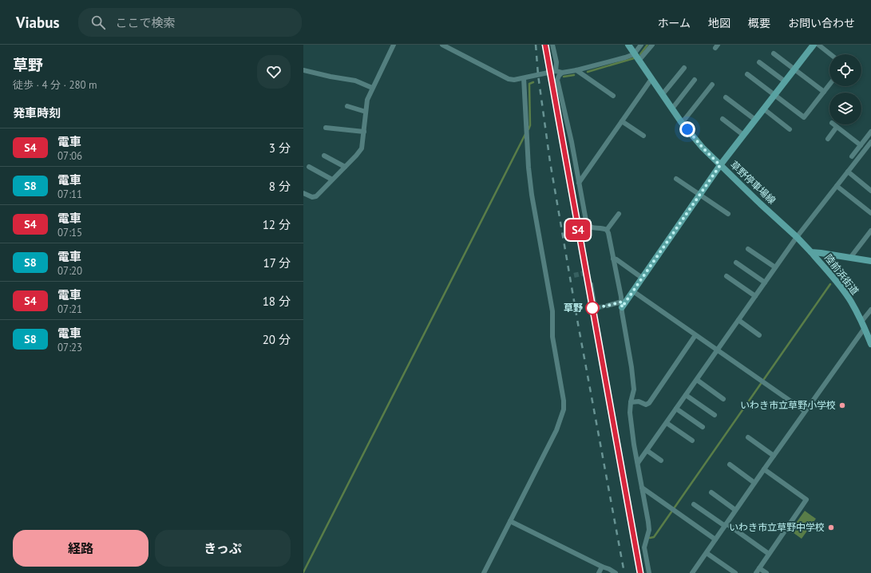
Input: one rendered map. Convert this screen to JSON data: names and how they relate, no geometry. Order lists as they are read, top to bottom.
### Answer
{
  "streets": {
    "street": ["草野停車場線", "陸前浜街道"]
  },
  "crossings": [
    ["草野停車場線", "陸前浜街道"]
  ],
  "places": ["草野", "いわき市立草野小学校", "いわき市立草野中学校"],
  "page": {
    "header": "Viabus",
    "search": "ここで検索",
    "nav": [
      "ホーム",
      "地図",
      "概要",
      "お問い合わせ"
    ],
    "heading": [
      ["草野", "徒歩 · 4 分 · 280 m"],
      "発車時刻"
    ],
    "on_map": "S4",
    "list": [
      {
        "mark": "S4",
        "name": "電車",
        "note": "07:06",
        "value": "3 分"
      },
      {
        "mark": "S8",
        "name": "電車",
        "note": "07:11",
        "value": "8 分"
      },
      {
        "mark": "S4",
        "name": "電車",
        "note": "07:15",
        "value": "12 分"
      },
      {
        "mark": "S8",
        "name": "電車",
        "note": "07:20",
        "value": "17 分"
      },
      {
        "mark": "S4",
        "name": "電車",
        "note": "07:21",
        "value": "18 分"
      },
      {
        "mark": "S8",
        "name": "電車",
        "note": "07:23",
        "value": "20 分"
      }
    ],
    "buttons": ["経路", "きっぷ"]
  }
}
